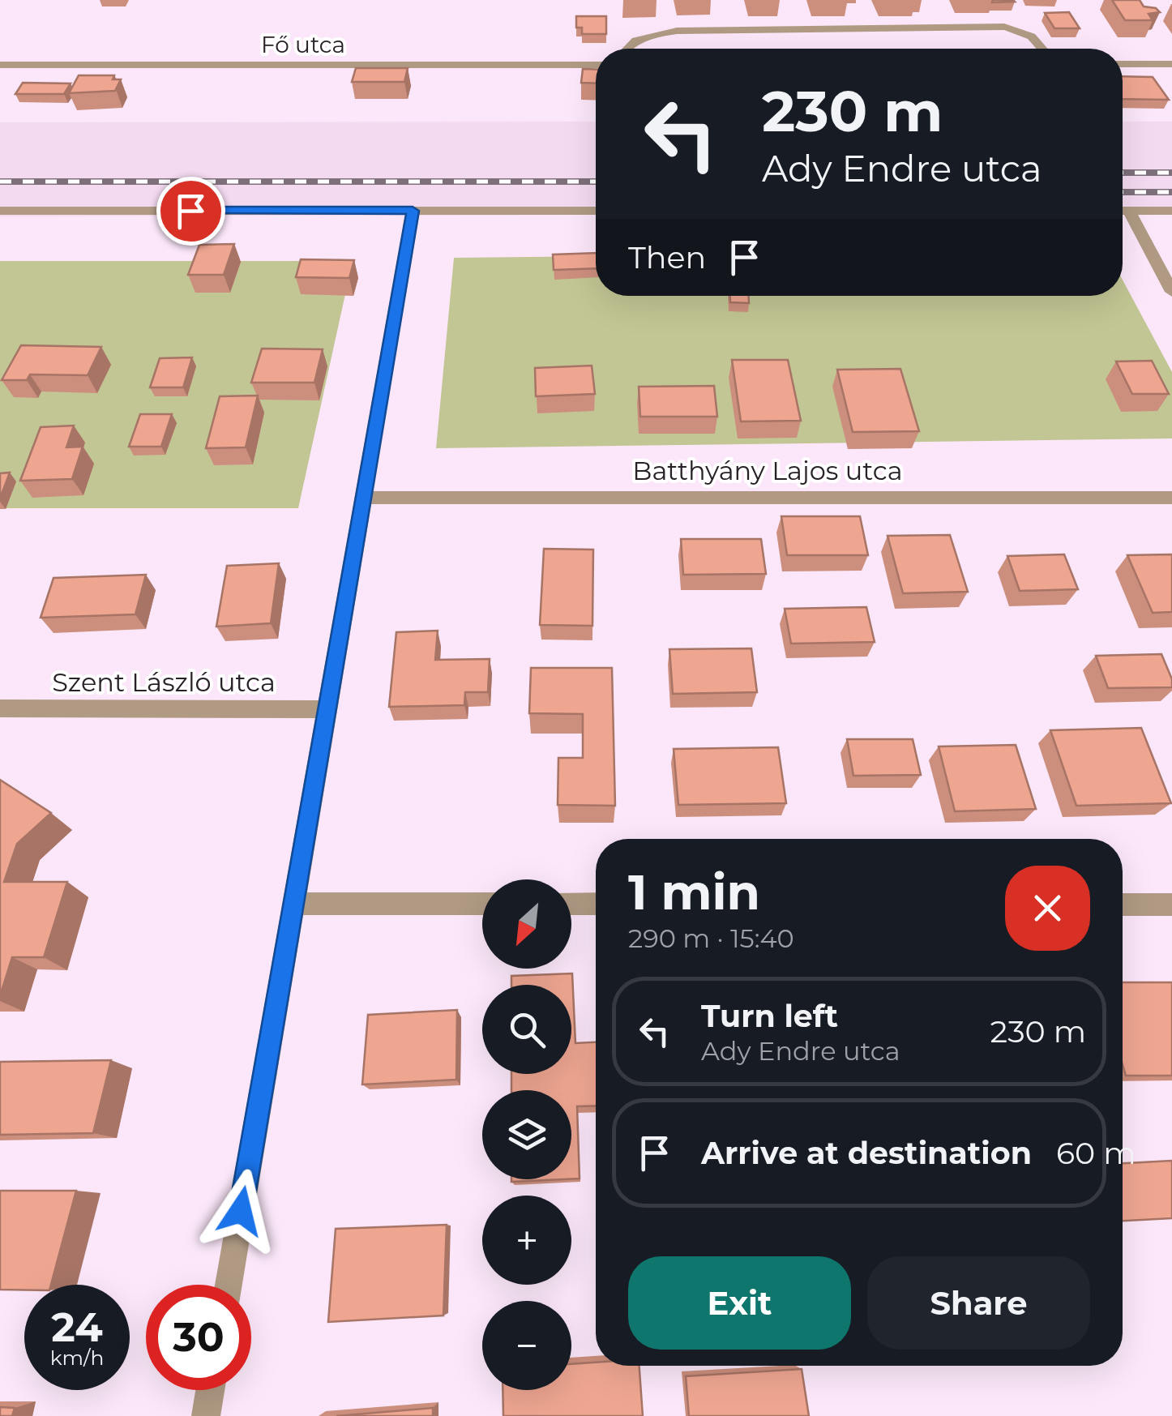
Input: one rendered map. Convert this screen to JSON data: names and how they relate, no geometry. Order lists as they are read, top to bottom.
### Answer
{
  "streets": {
    "street": ["Fő utca", "Batthyány Lajos utca", "Szent László utca"]
  },
  "north": "bottom left",
  "page": {
    "turn": ["230 m", "Ady Endre utca"],
    "then": "Then",
    "heading": ["1 min", "290 m · 15:40"],
    "map_buttons": ["+", "−"],
    "list": [
      {
        "name": "Turn left",
        "note": "Ady Endre utca",
        "value": "230 m"
      },
      {
        "name": "Arrive at destination",
        "value": "60 m"
      }
    ],
    "buttons": ["Exit", "Share"],
    "speed": "24 km/h",
    "limit": "30"
  }
}
